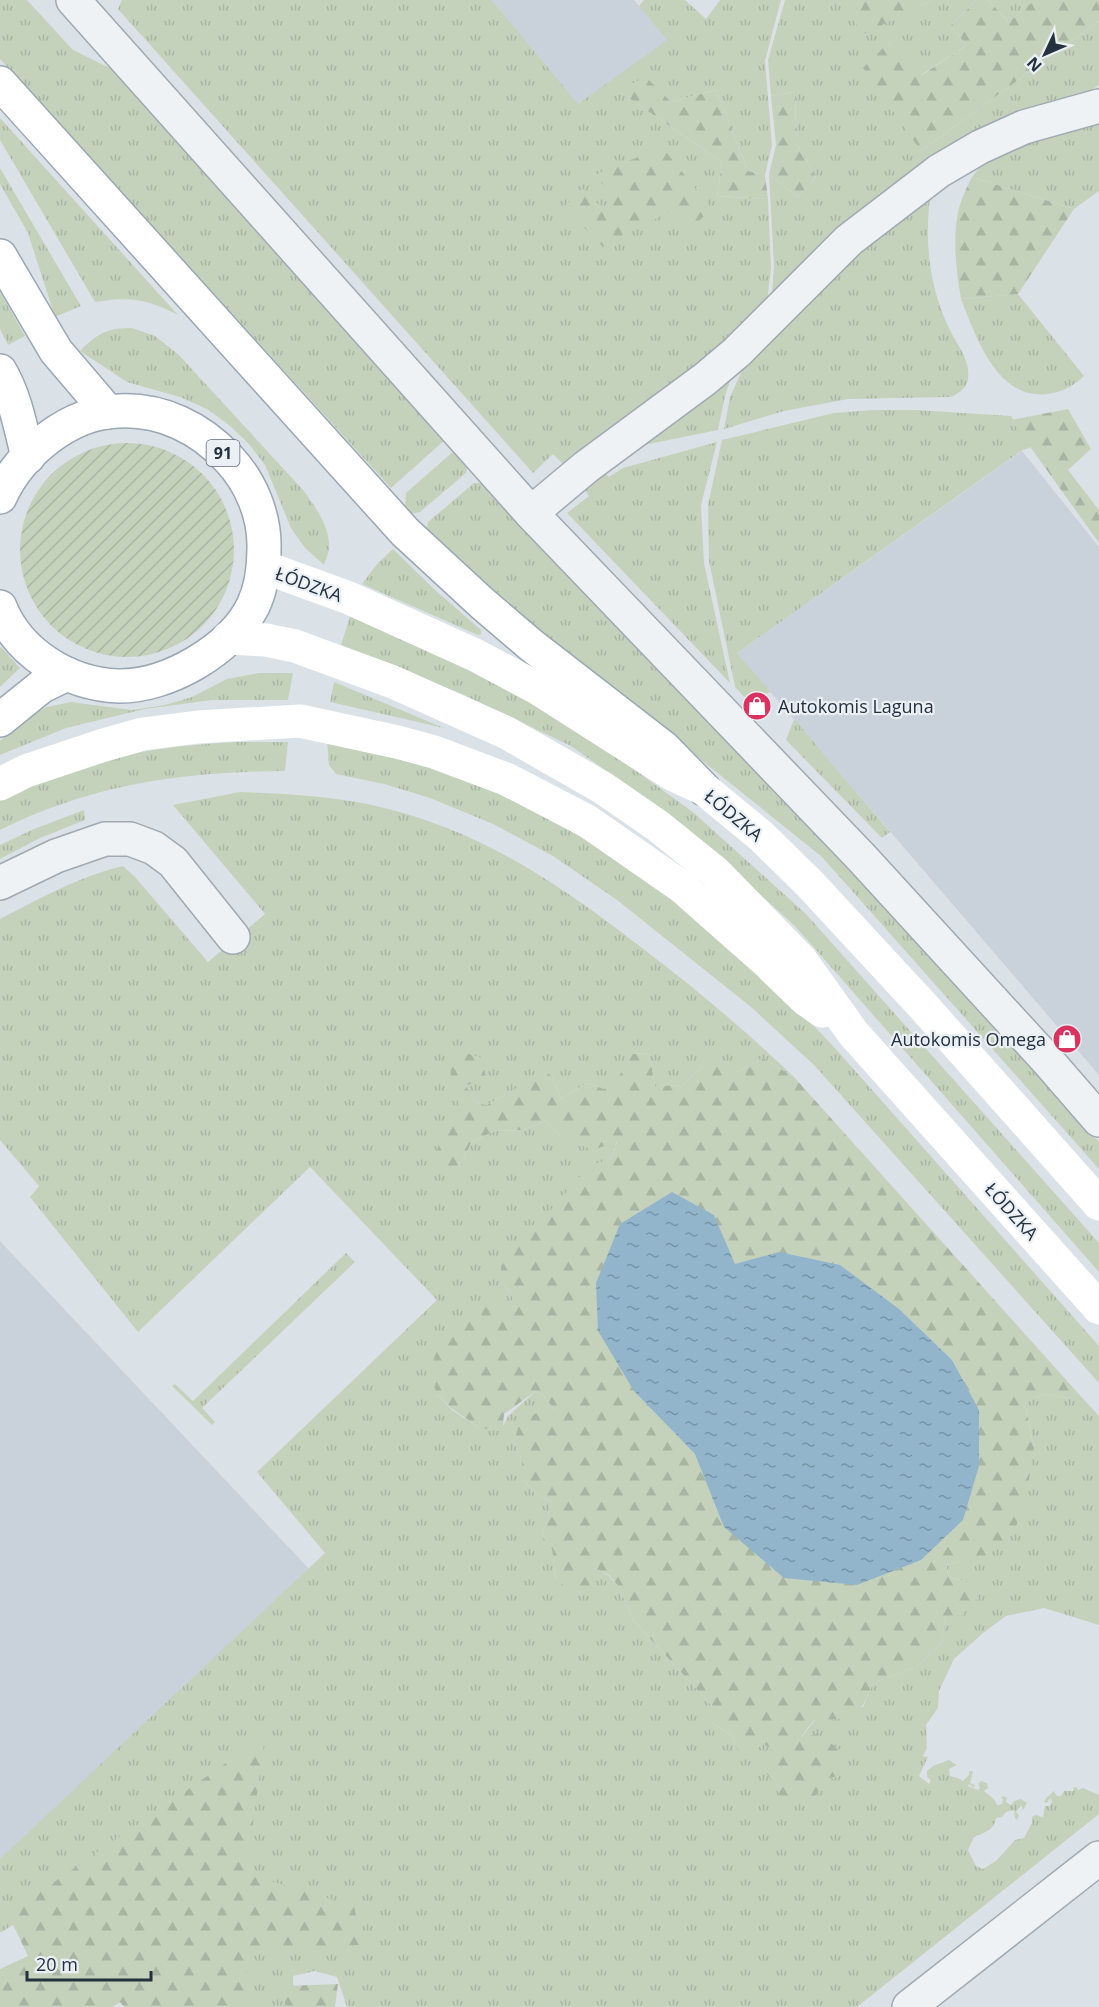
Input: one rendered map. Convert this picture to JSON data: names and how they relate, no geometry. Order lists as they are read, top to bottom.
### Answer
{
  "streets": {
    "main road": ["91", "ŁÓDZKA"]
  },
  "crossings": [
    ["91", "ŁÓDZKA"]
  ],
  "places": {
    "shop": ["Autokomis Laguna", "Autokomis Omega"]
  },
  "scale_bar": "20 m",
  "north": "bottom left"
}
